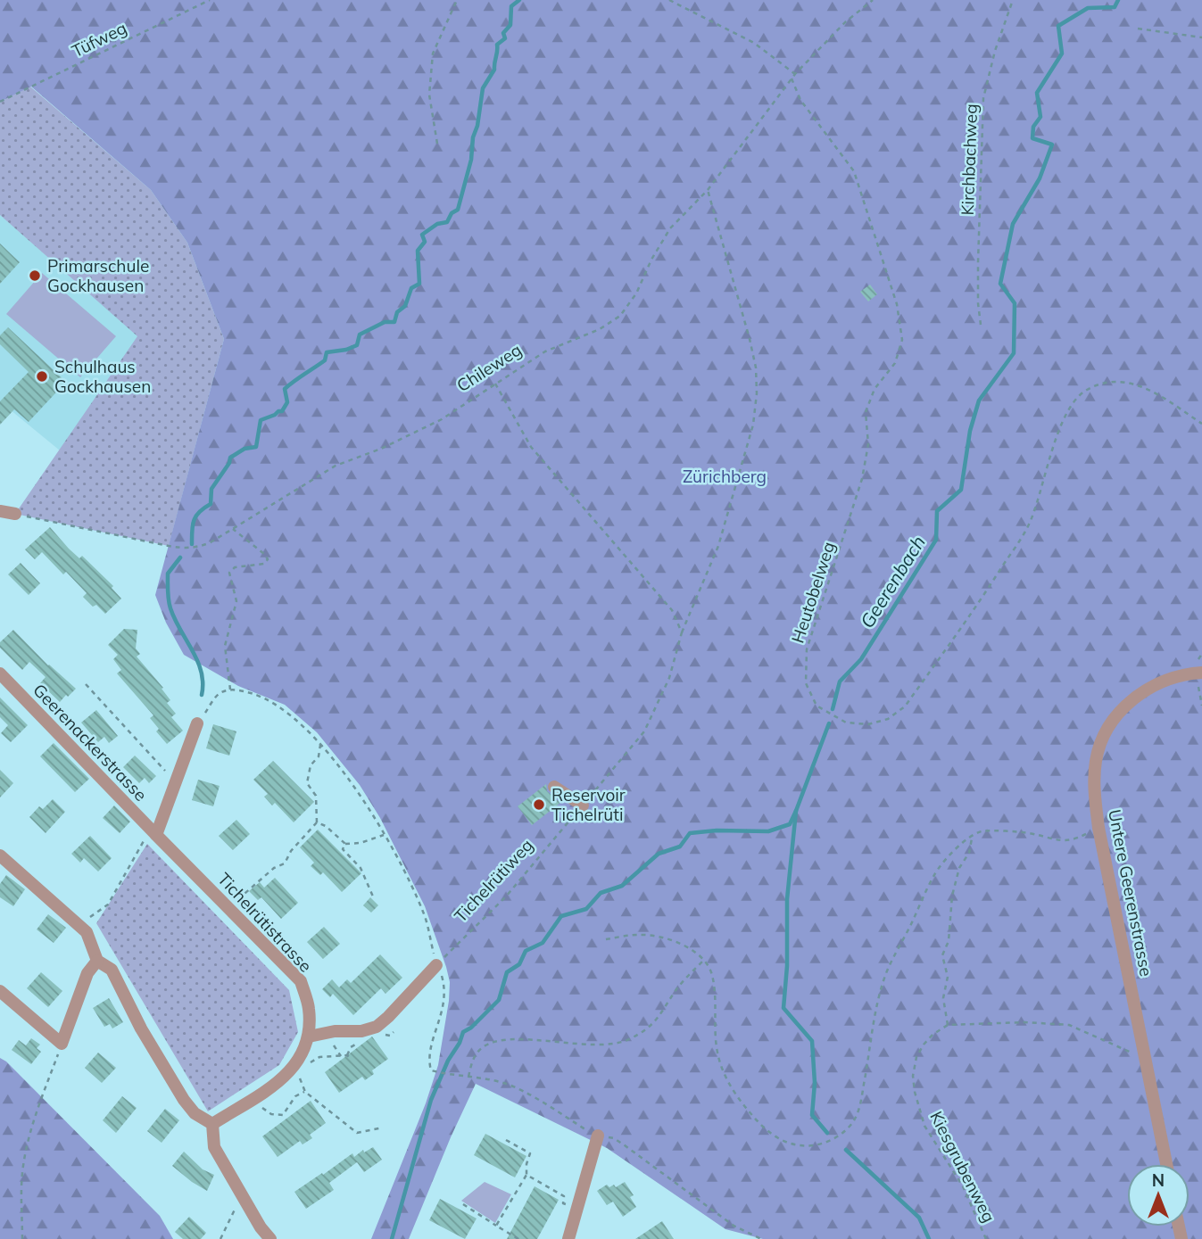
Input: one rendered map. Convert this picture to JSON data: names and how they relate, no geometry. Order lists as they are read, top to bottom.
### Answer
{
  "streets": {
    "street": ["Geerenackerstrasse", "Untere Geerenstrasse", "Tichelrütistrasse"],
    "path": [
      "Tüfweg",
      "Kirchbachweg",
      "Chileweg",
      "Heutobelweg",
      "Tichelrütiweg",
      "Kiesgrubenweg"
    ]
  },
  "crossings": [
    ["Chileweg", "Heutobelweg"],
    ["Chileweg", "Tichelrütiweg"],
    ["Geerenackerstrasse", "Tichelrütistrasse"]
  ],
  "water": ["Geerenbach"],
  "parks": ["Zürichberg"],
  "places": ["Primarschule Gockhausen", "Schulhaus Gockhausen", "Reservoir Tichelrüti"],
  "north": "top"
}
